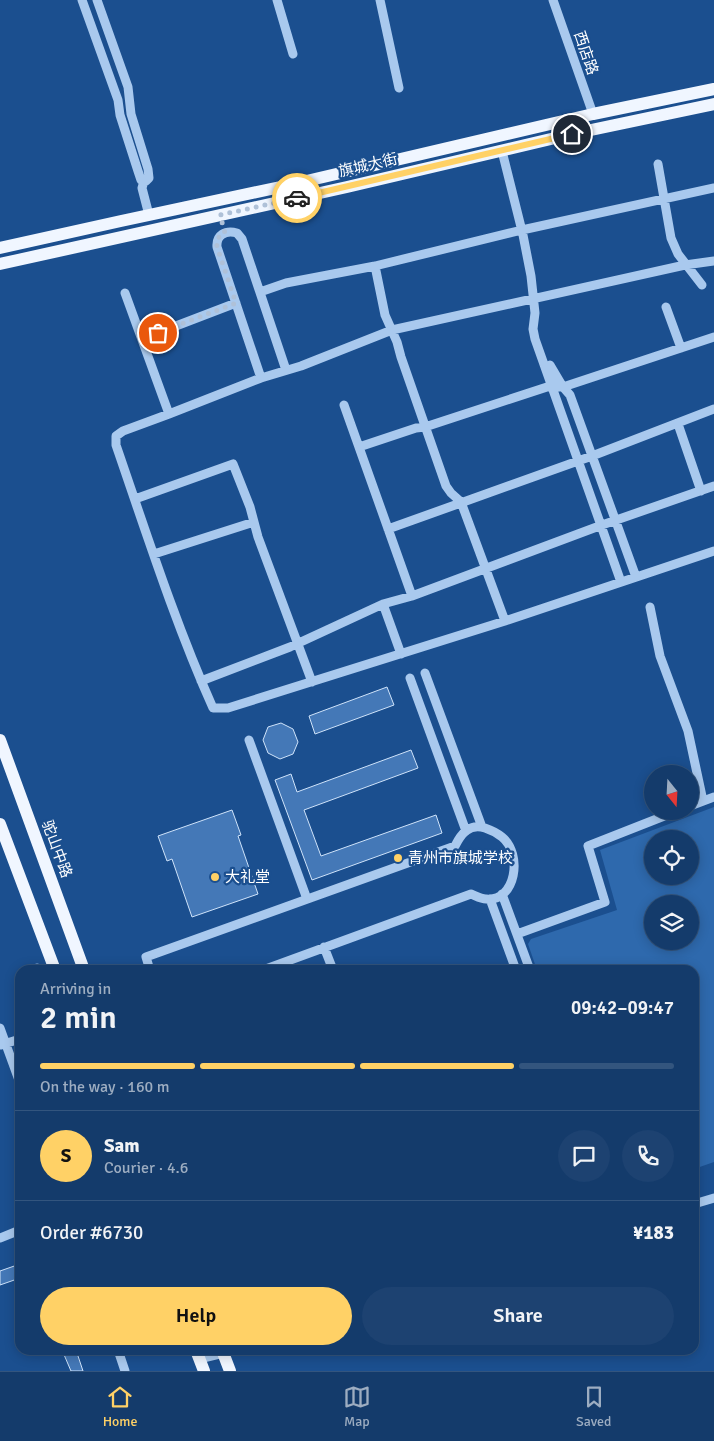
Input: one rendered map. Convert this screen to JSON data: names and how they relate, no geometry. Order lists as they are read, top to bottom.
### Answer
{
  "streets": {
    "main road": ["旗城大街", "驼山中路"],
    "street": ["西店路"]
  },
  "crossings": [
    ["西店路", "旗城大街"]
  ],
  "places": ["青州市旗城学校", "大礼堂"],
  "north": "bottom",
  "page": {
    "heading": ["2 min", "Arriving in", "09:42–09:47"],
    "panel": [
      "Sam",
      "Courier · 4.6",
      "Order #6730",
      "¥183"
    ],
    "bar": "On the way · 160 m",
    "round": "S",
    "buttons": ["Help", "Share"],
    "tabs": ["Home", "Map", "Saved"]
  }
}
